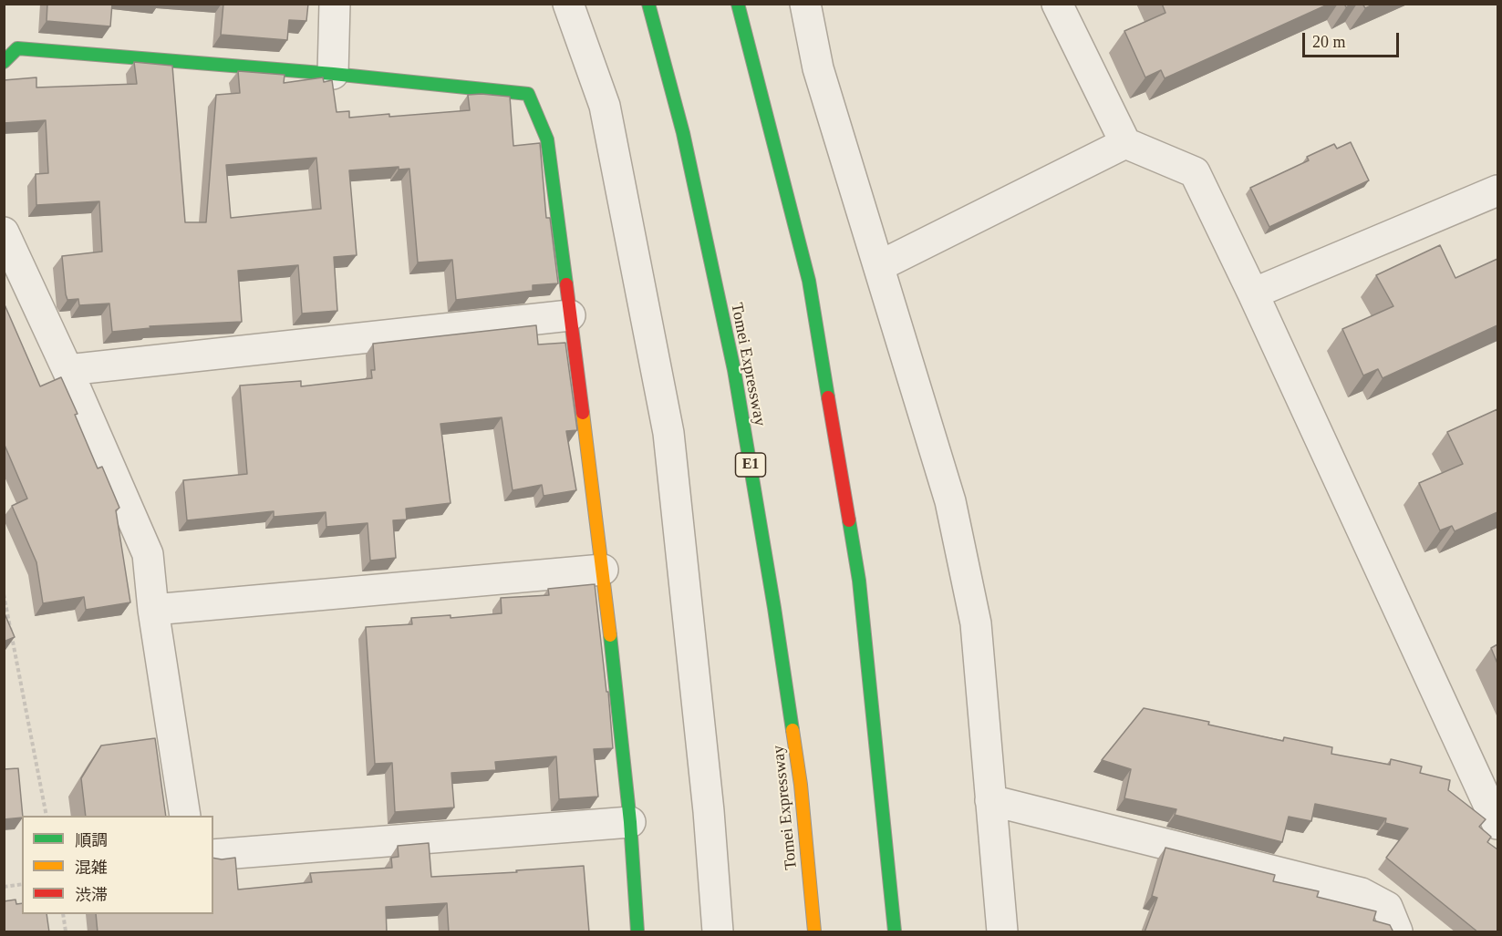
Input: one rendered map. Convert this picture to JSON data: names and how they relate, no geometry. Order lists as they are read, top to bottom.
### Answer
{
  "streets": {
    "main road": ["Tomei Expressway", "E1"]
  },
  "legend": ["順調", "混雑", "渋滞"],
  "scale_bar": "20 m"
}
